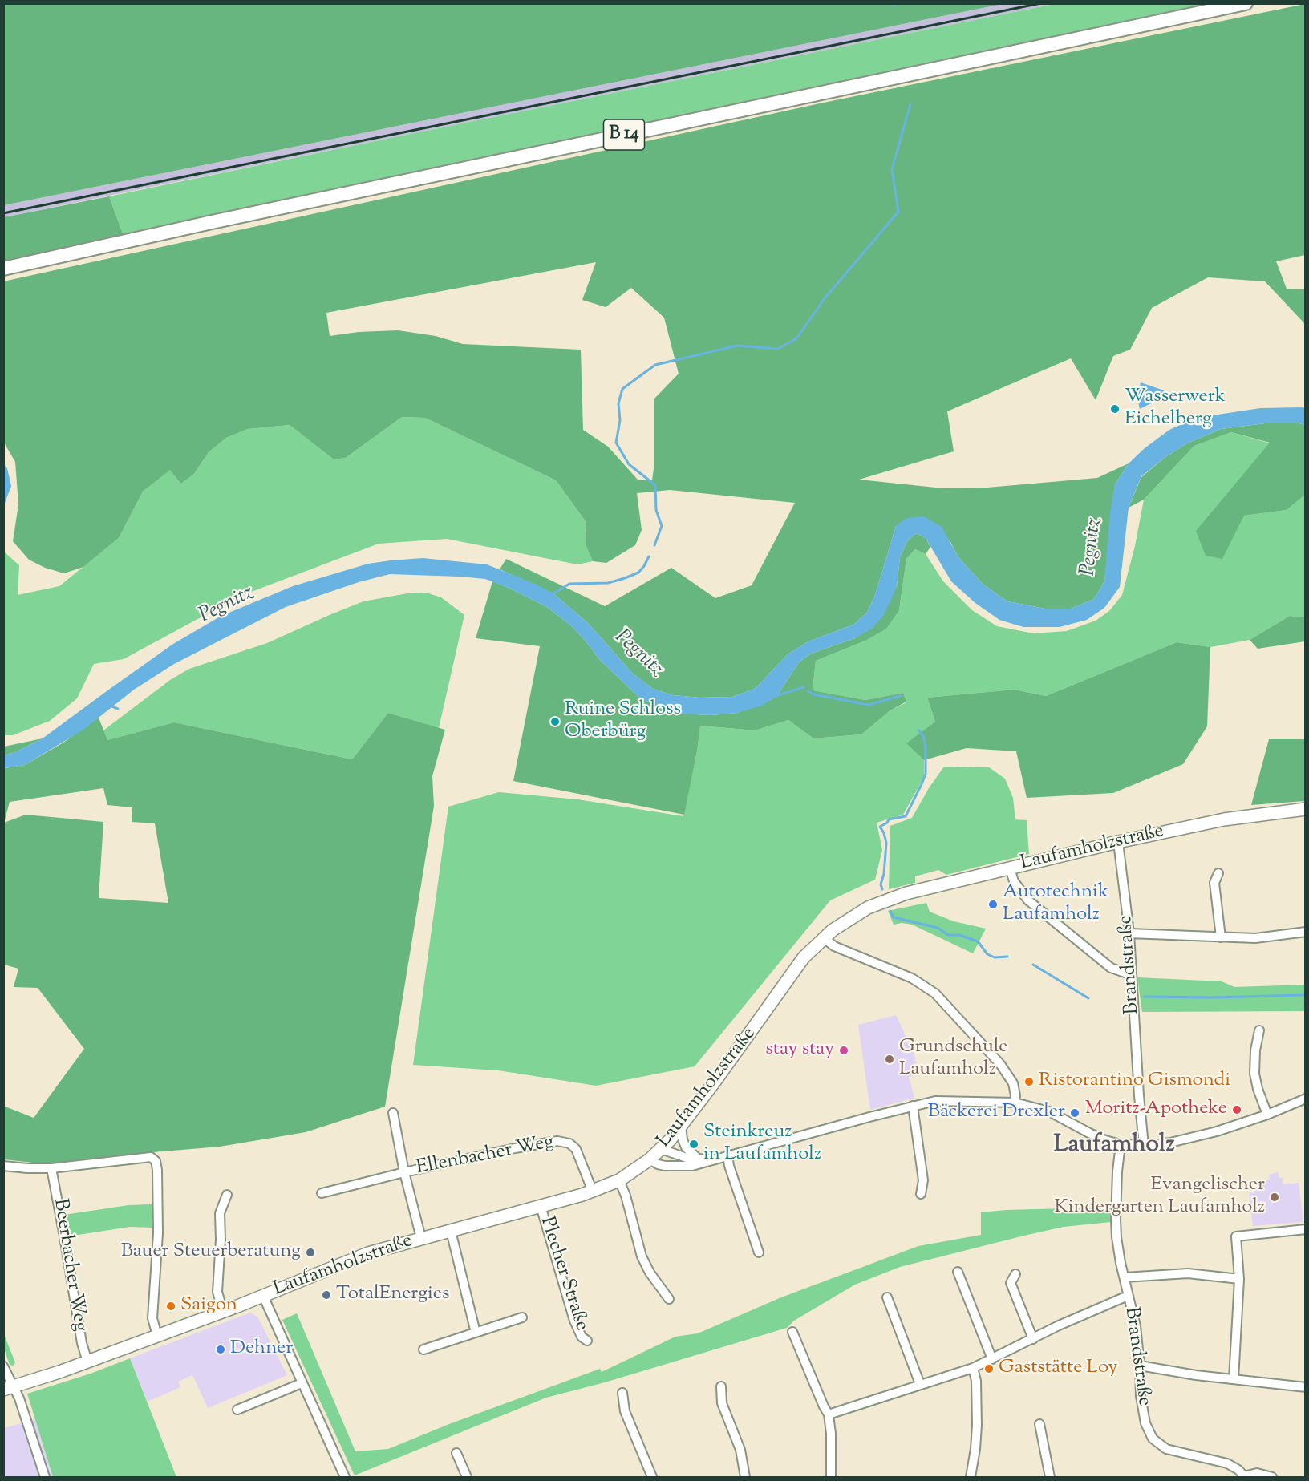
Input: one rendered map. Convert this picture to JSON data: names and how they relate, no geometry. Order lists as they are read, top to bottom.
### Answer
{
  "streets": {
    "main road": ["B 14", "Laufamholzstraße"],
    "street": [
      "Brandstraße",
      "Ellenbacher Weg",
      "Beerbacher Weg",
      "Plecher Straße"
    ]
  },
  "crossings": [
    ["Laufamholzstraße", "Brandstraße"],
    ["Laufamholzstraße", "Ellenbacher Weg"],
    ["Laufamholzstraße", "Beerbacher Weg"],
    ["Laufamholzstraße", "Plecher Straße"]
  ],
  "districts": ["Laufamholz"],
  "water": ["Pegnitz"],
  "places": [
    "Wasserwerk Eichelberg",
    "Ruine Schloss Oberbürg",
    "Autotechnik Laufamholz",
    "stay stay",
    "Grundschule Laufamholz",
    "Ristorantino Gismondi",
    "Moritz-Apotheke",
    "Bäckerei Drexler",
    "Steinkreuz in Laufamholz",
    "Evangelischer Kindergarten Laufamholz",
    "Bauer Steuerberatung",
    "TotalEnergies",
    "Saigon",
    "Dehner",
    "Gaststätte Loy"
  ]
}
